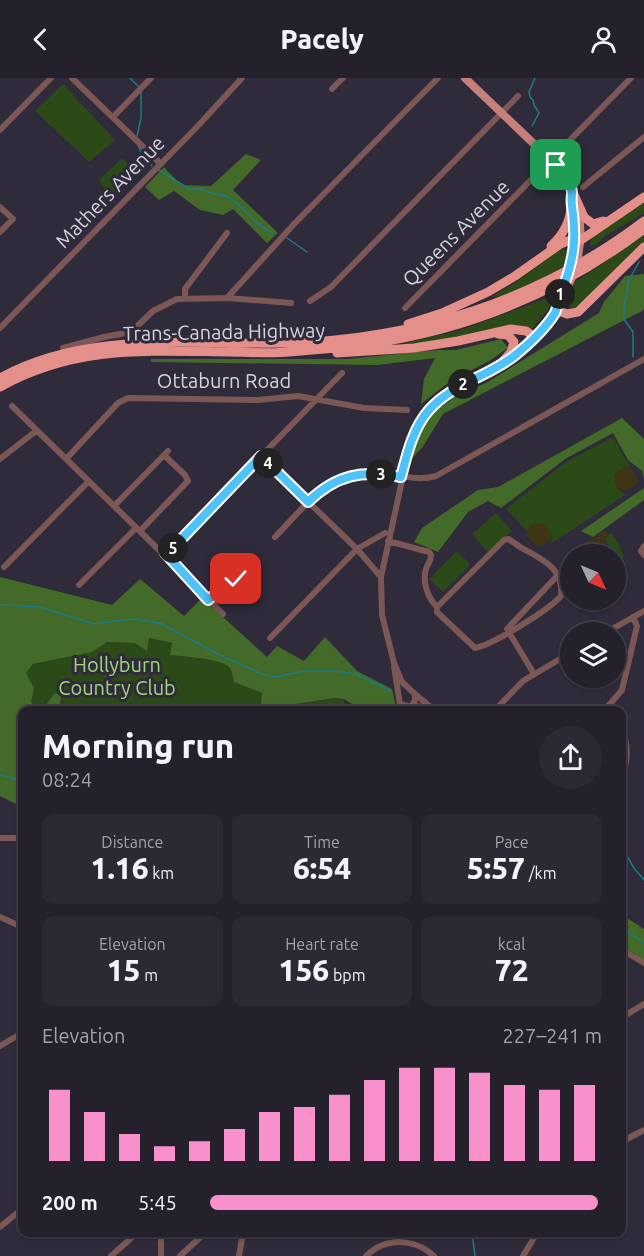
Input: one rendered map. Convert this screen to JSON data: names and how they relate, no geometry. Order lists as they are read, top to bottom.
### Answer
{
  "streets": {
    "highway": ["Trans-Canada Highway"],
    "street": ["Mathers Avenue", "Queens Avenue", "Ottaburn Road"]
  },
  "parks": ["Hollyburn Country Club"],
  "north": "bottom right",
  "page": {
    "header": "Pacely",
    "pins": [
      "1",
      "2",
      "4",
      "3",
      "5"
    ],
    "heading": ["Morning run", "08:24"],
    "stats": [
      ["Distance", "1.16 km"],
      ["Time", "6:54"],
      ["Pace", "5:57 /km"],
      ["Elevation", "15 m"],
      ["Heart rate", "156 bpm"],
      ["kcal", "72"]
    ],
    "chart": ["Elevation", "227–241 m"],
    "list": [
      {
        "name": "200 m",
        "note": "5:45"
      }
    ]
  }
}
